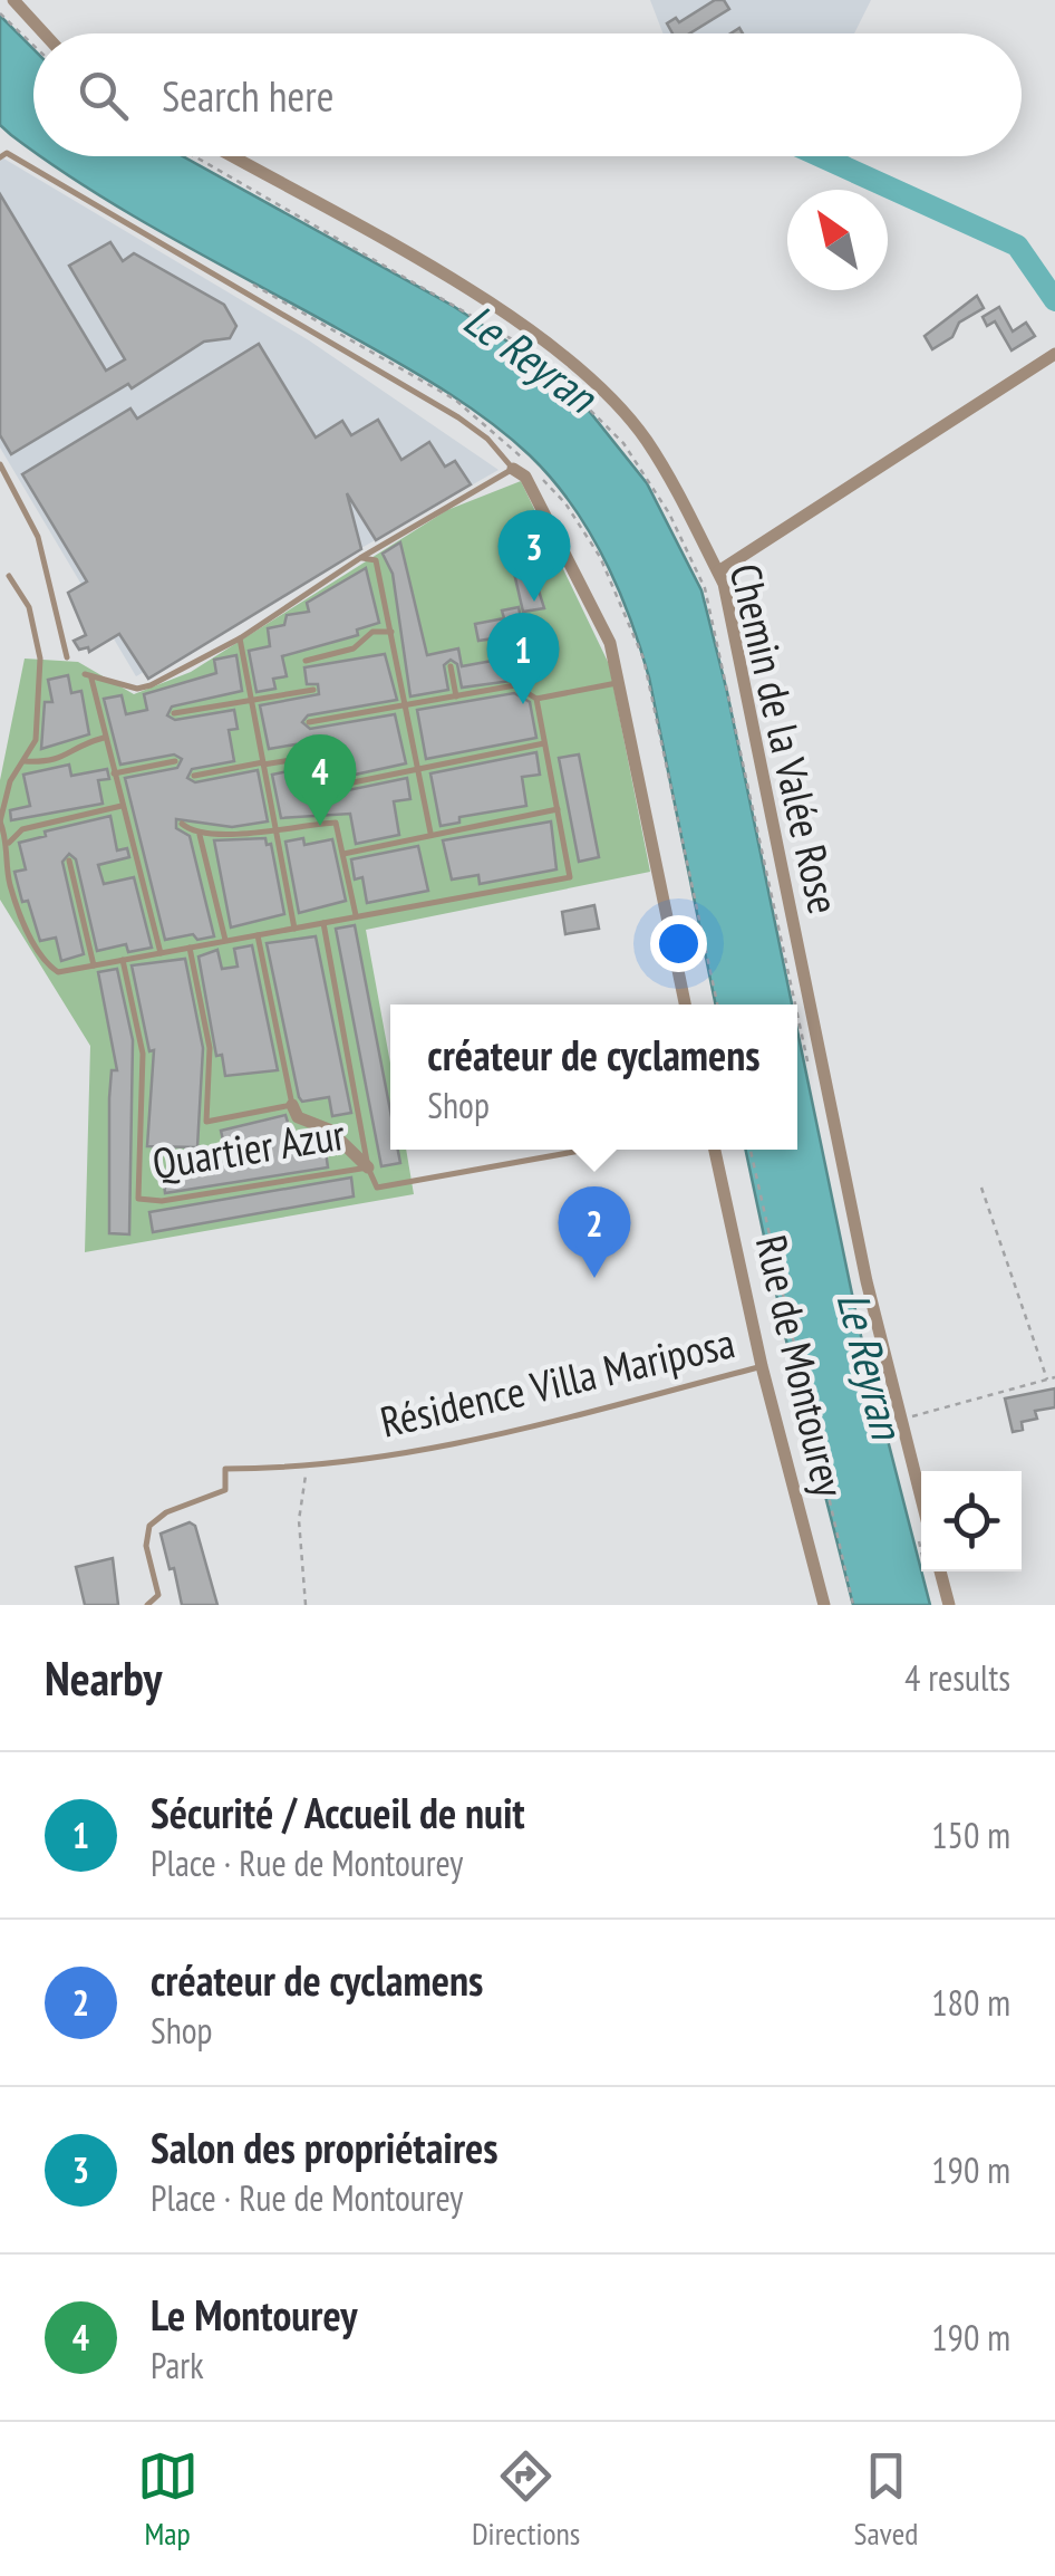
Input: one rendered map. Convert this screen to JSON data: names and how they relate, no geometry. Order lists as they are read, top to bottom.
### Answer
{
  "streets": {
    "street": ["Chemin de la Valée Rose", "Rue de Montourey"],
    "lane": ["Quartier Azur", "Résidence Villa Mariposa"]
  },
  "crossings": [
    ["Rue de Montourey", "Résidence Villa Mariposa"]
  ],
  "water": ["Le Reyran"],
  "north": "top left",
  "page": {
    "search": "Search here",
    "pins": [
      "3",
      "1",
      "4",
      "2"
    ],
    "popup": ["créateur de cyclamens", "Shop"],
    "heading": ["Nearby", "4 results"],
    "list": [
      {
        "mark": "1",
        "name": "Sécurité / Accueil de nuit",
        "note": "Place · Rue de Montourey",
        "value": "150 m"
      },
      {
        "mark": "2",
        "name": "créateur de cyclamens",
        "note": "Shop",
        "value": "180 m"
      },
      {
        "mark": "3",
        "name": "Salon des propriétaires",
        "note": "Place · Rue de Montourey",
        "value": "190 m"
      },
      {
        "mark": "4",
        "name": "Le Montourey",
        "note": "Park",
        "value": "190 m"
      }
    ],
    "nav": ["Map", "Directions", "Saved"]
  }
}
